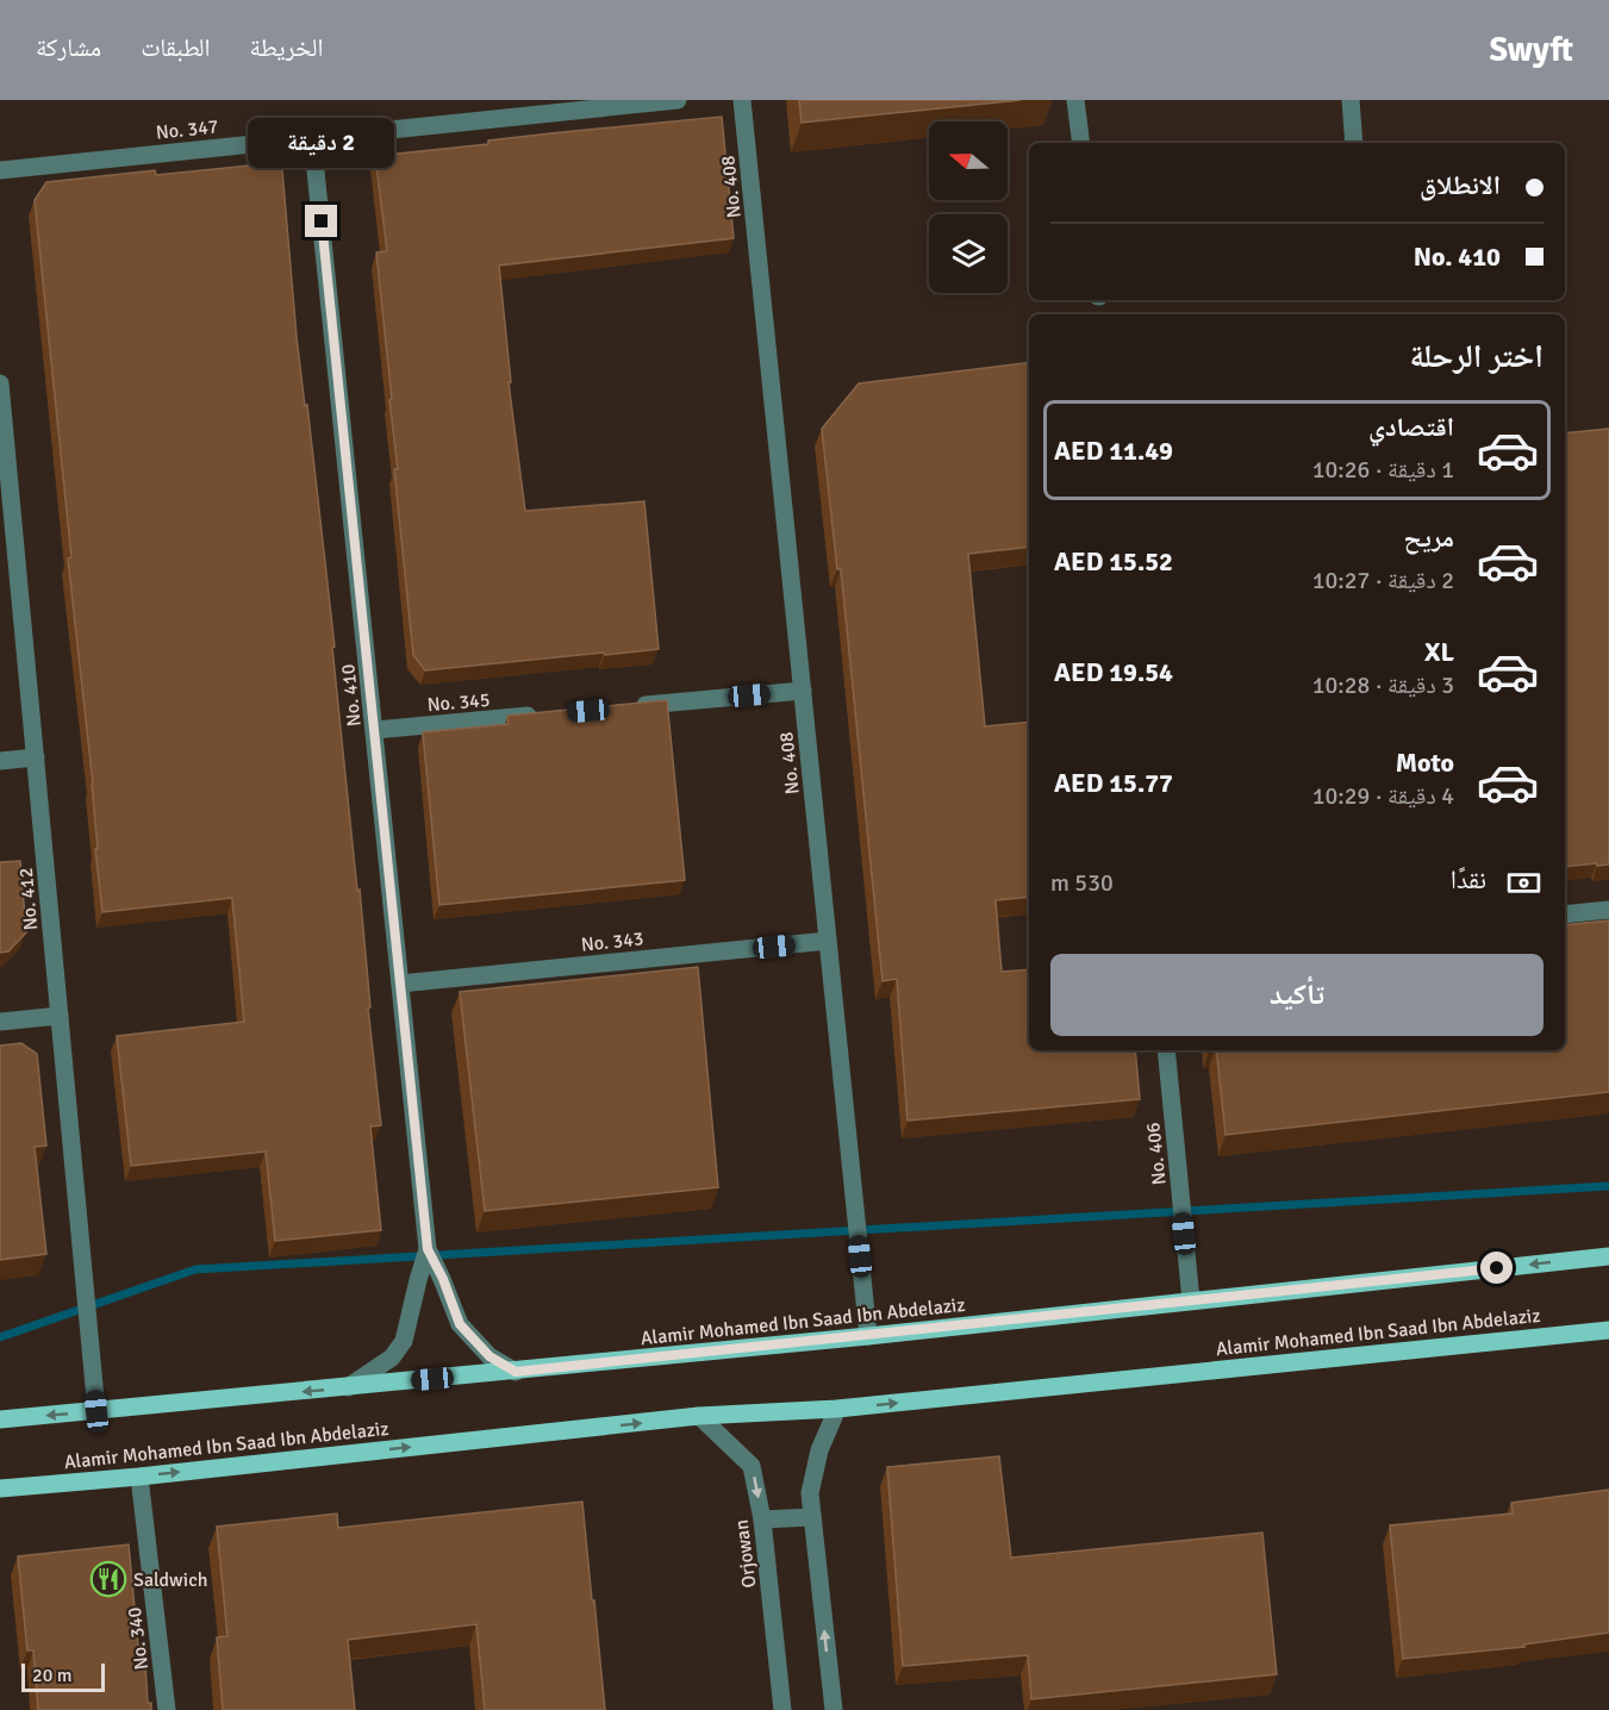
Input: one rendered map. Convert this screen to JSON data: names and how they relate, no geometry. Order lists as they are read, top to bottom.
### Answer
{
  "streets": {
    "main road": ["Alamir Mohamed Ibn Saad Ibn Abdelaziz"],
    "street": [
      "No. 347",
      "No. 408",
      "No. 410",
      "No. 345",
      "No. 412",
      "No. 343",
      "No. 406",
      "Orjowan",
      "No. 340"
    ]
  },
  "crossings": [
    ["No. 347", "No. 410"],
    ["No. 408", "No. 343"],
    ["No. 408", "Alamir Mohamed Ibn Saad Ibn Abdelaziz"],
    ["No. 410", "No. 345"],
    ["No. 410", "No. 343"],
    ["No. 412", "Alamir Mohamed Ibn Saad Ibn Abdelaziz"],
    ["No. 406", "Alamir Mohamed Ibn Saad Ibn Abdelaziz"],
    ["Alamir Mohamed Ibn Saad Ibn Abdelaziz", "Orjowan"],
    ["Alamir Mohamed Ibn Saad Ibn Abdelaziz", "No. 340"]
  ],
  "one_way": ["Orjowan"],
  "places": {
    "restaurant": ["Saldwich"]
  },
  "scale_bar": "20 m",
  "north": "left",
  "page": {
    "header": "Swyft",
    "nav": ["الخريطة", "الطبقات", "مشاركة"],
    "bubble": "2 دقيقة",
    "banner": ["الانطلاق", "No. 410"],
    "heading": "اختر الرحلة",
    "list": [
      {
        "name": "اقتصادي",
        "note": "1 دقيقة · 10:26",
        "value": "AED 11.49"
      },
      {
        "name": "مريح",
        "note": "2 دقيقة · 10:27",
        "value": "AED 15.52"
      },
      {
        "name": "XL",
        "note": "3 دقيقة · 10:28",
        "value": "AED 19.54"
      },
      {
        "name": "Moto",
        "note": "4 دقيقة · 10:29",
        "value": "AED 15.77"
      }
    ],
    "pay": ["نقدًا", "530 m"],
    "buttons": "تأكيد",
    "scale": "20 m"
  }
}
